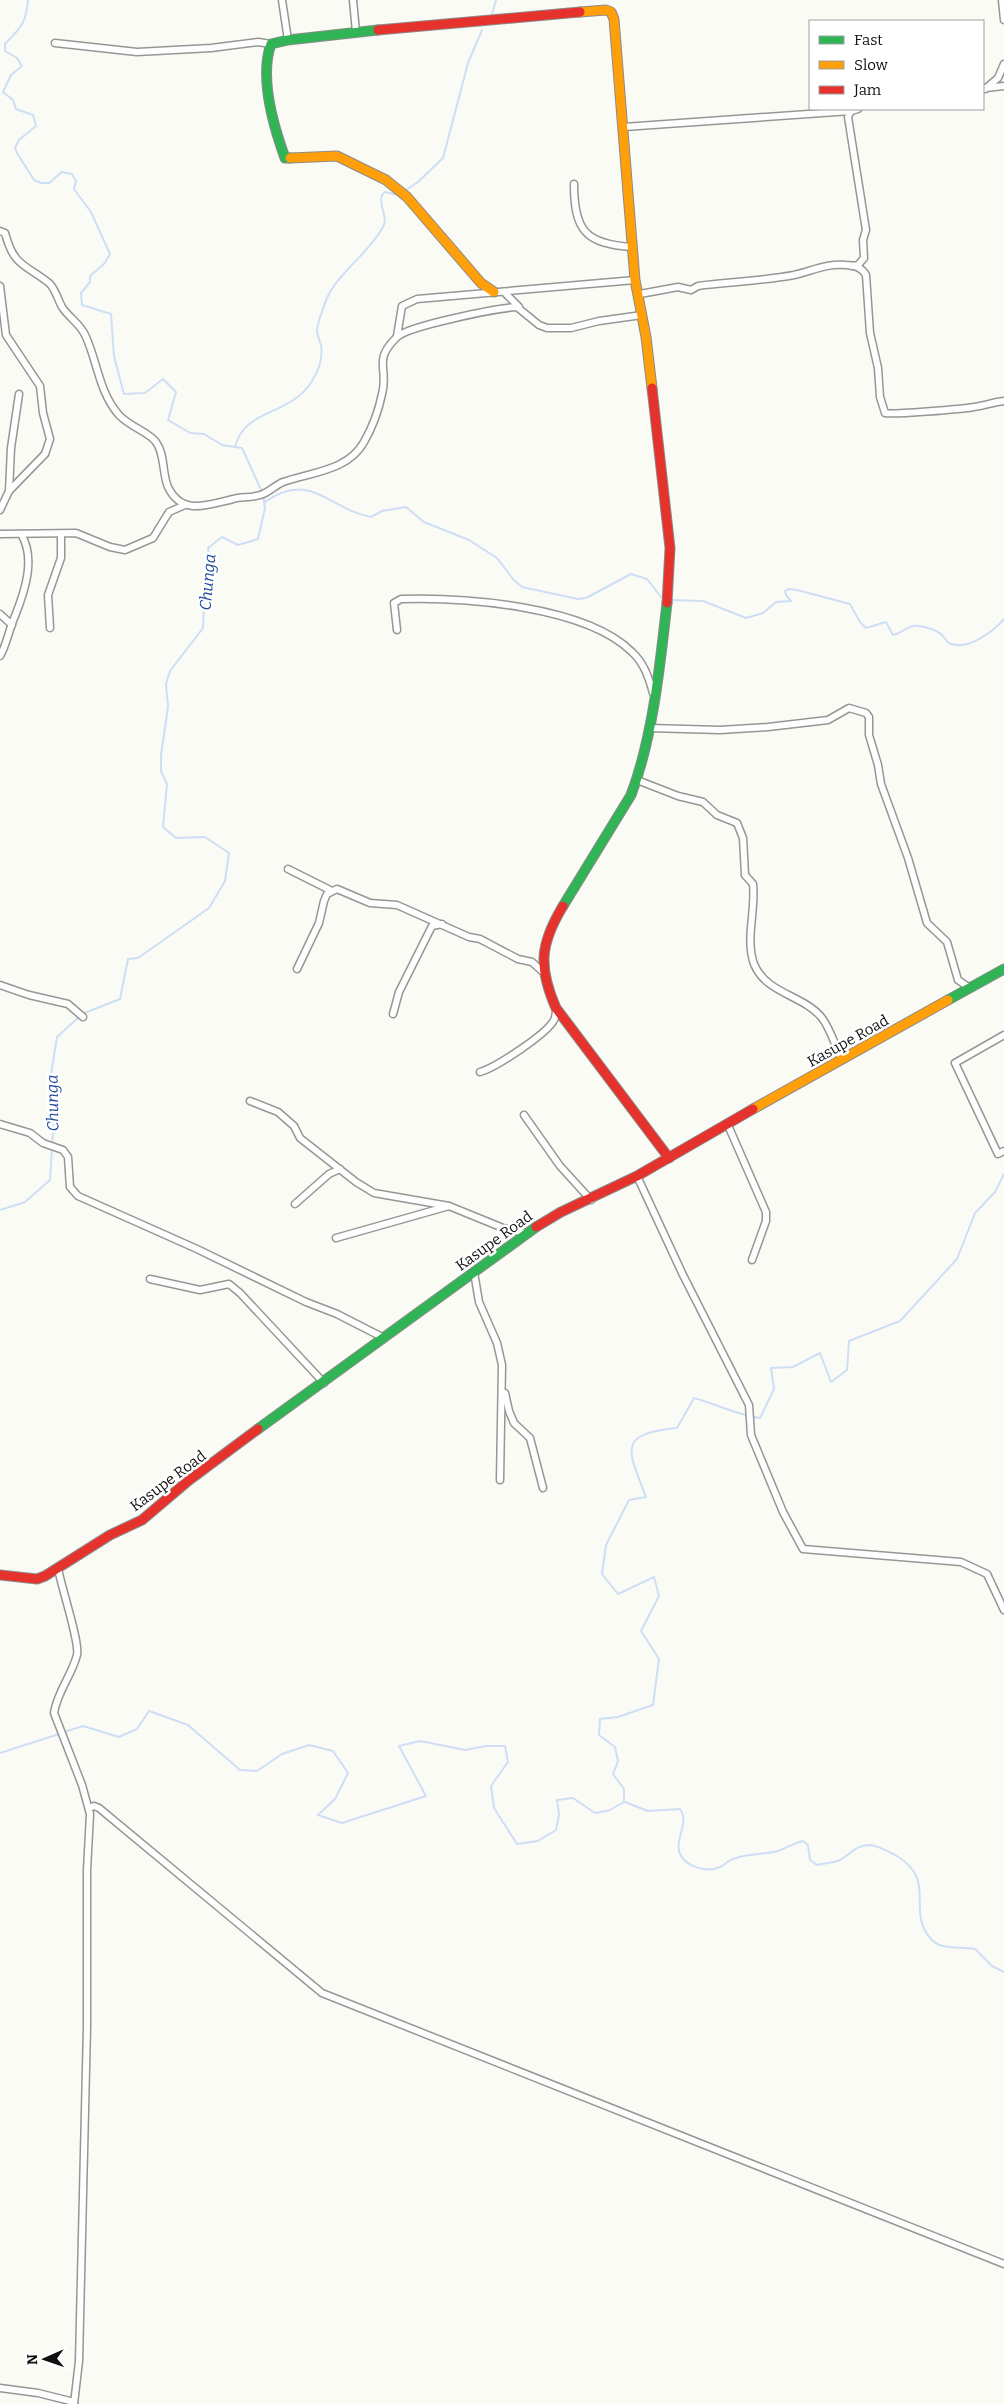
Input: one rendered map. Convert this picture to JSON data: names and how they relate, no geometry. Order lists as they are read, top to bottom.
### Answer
{
  "streets": {
    "street": ["Kasupe Road"]
  },
  "water": ["Chunga"],
  "legend": ["Fast", "Slow", "Jam"],
  "north": "left"
}
